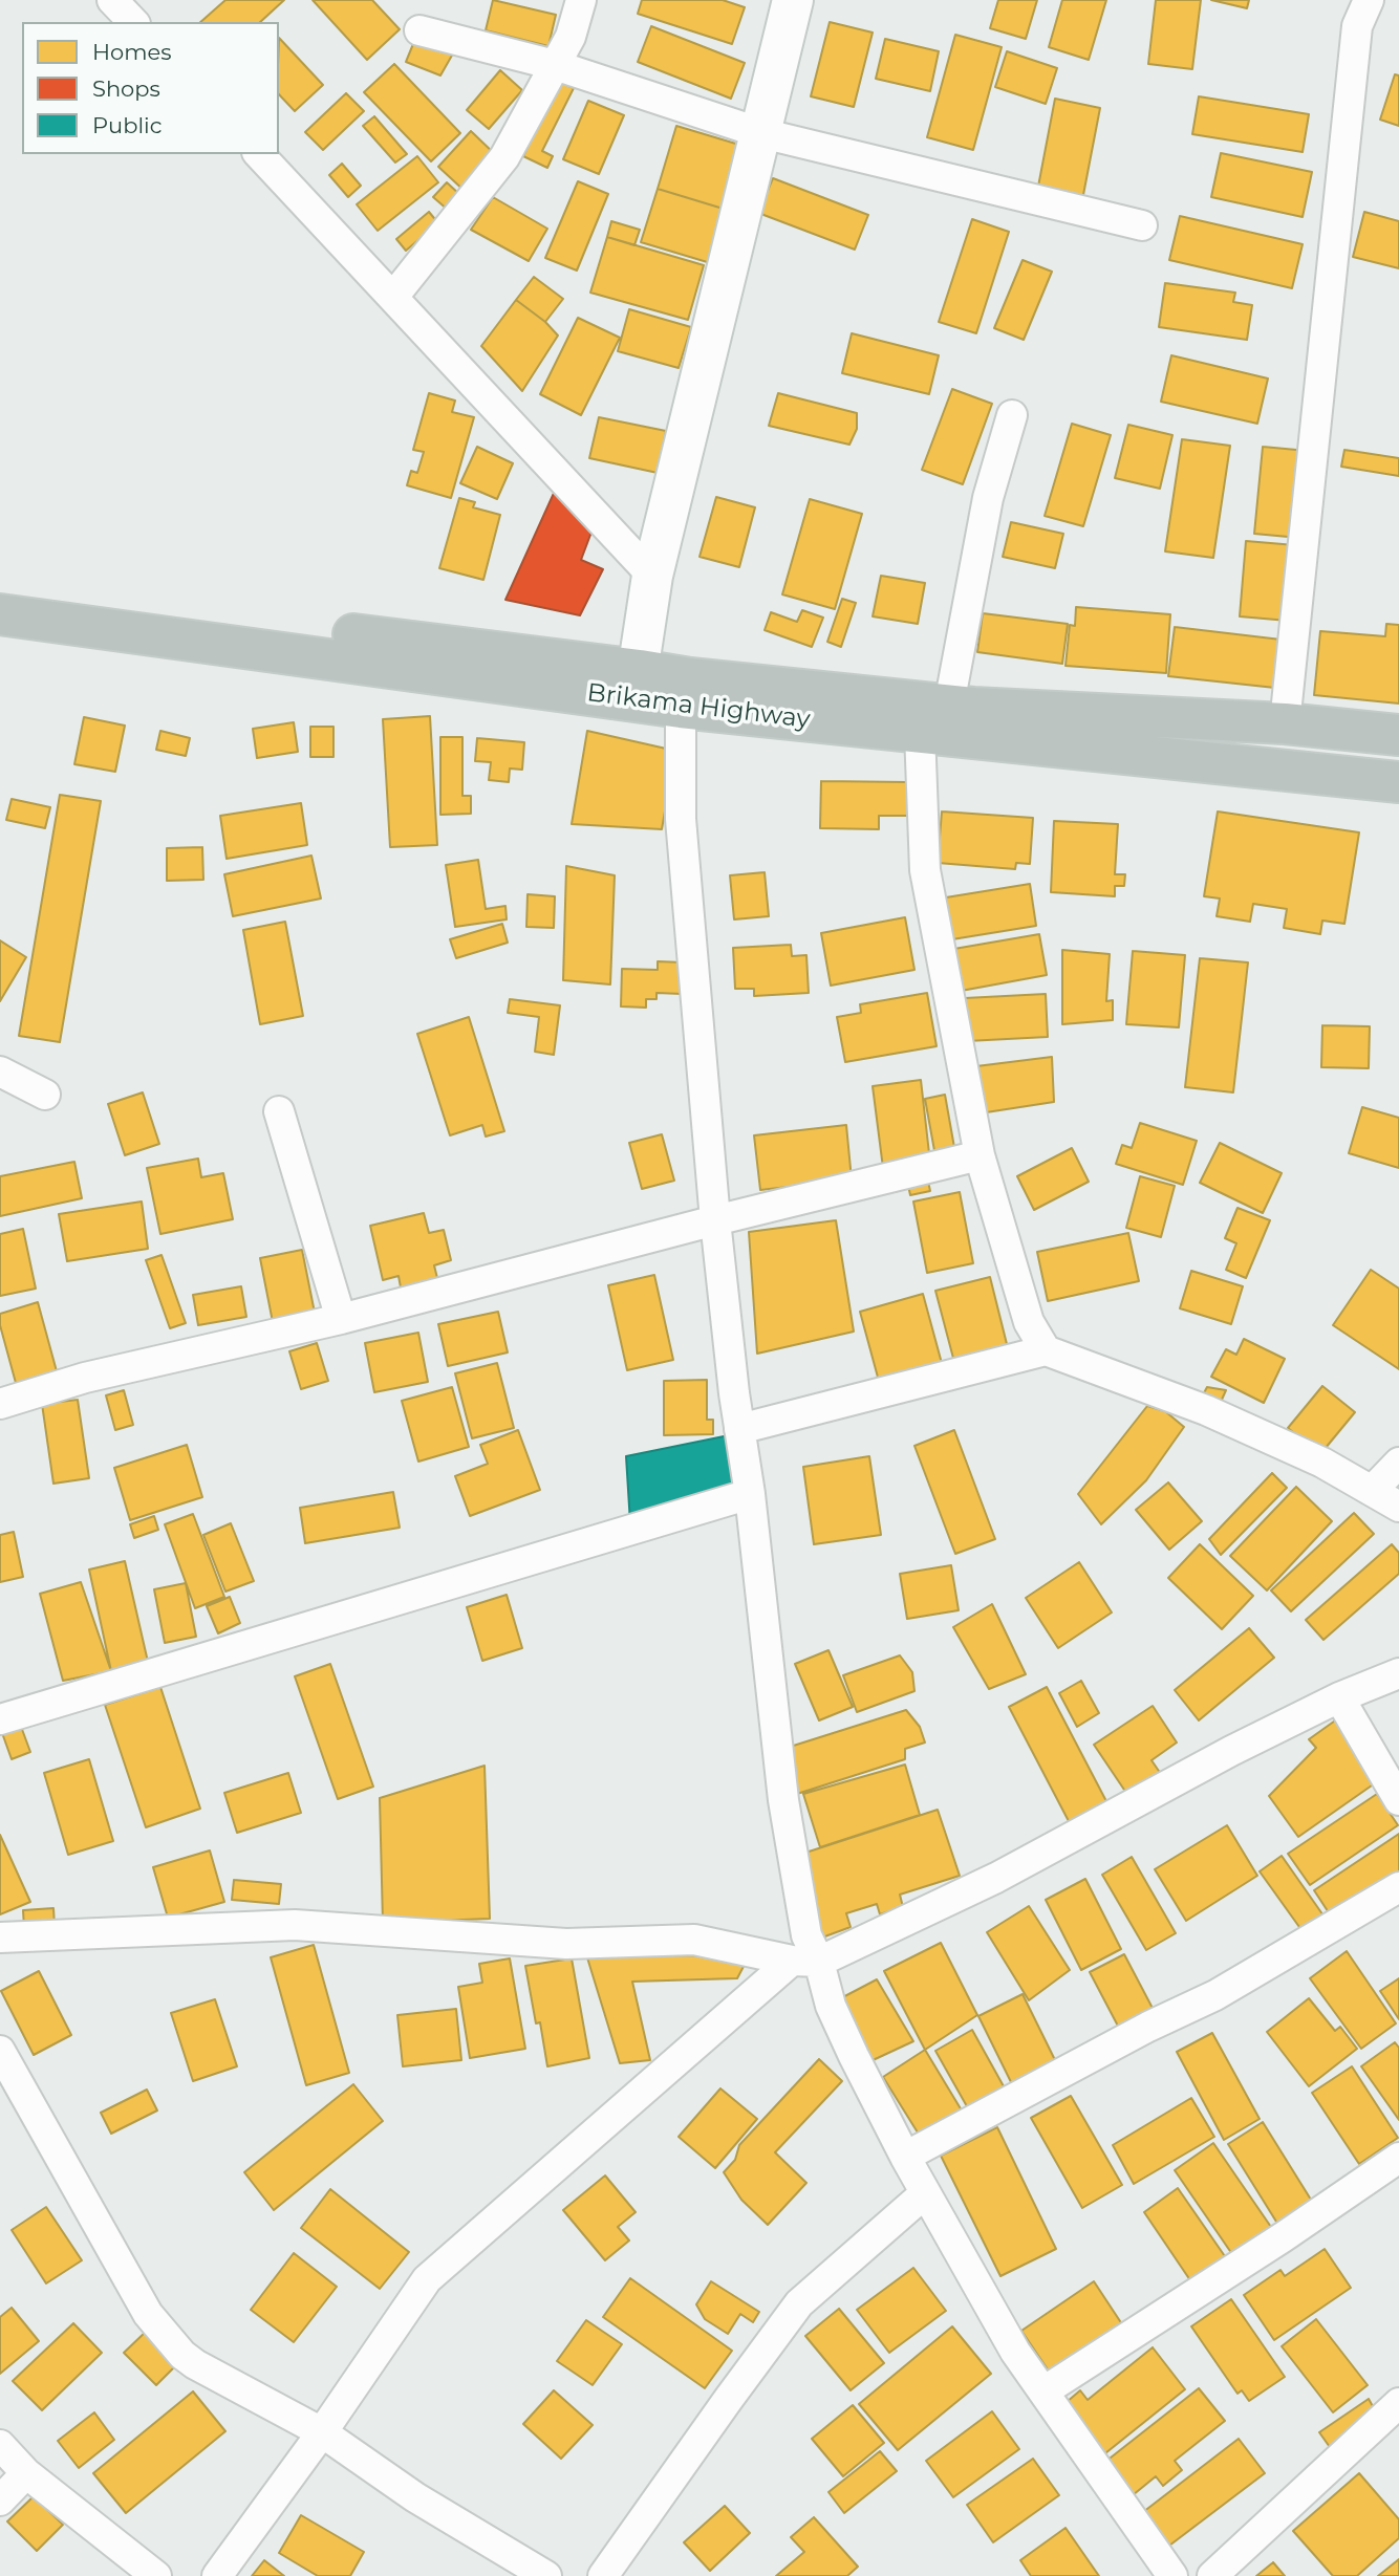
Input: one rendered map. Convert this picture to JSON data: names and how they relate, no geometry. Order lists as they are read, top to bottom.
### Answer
{
  "streets": {
    "highway": ["Brikama Highway"]
  },
  "legend": ["Homes", "Shops", "Public"]
}
